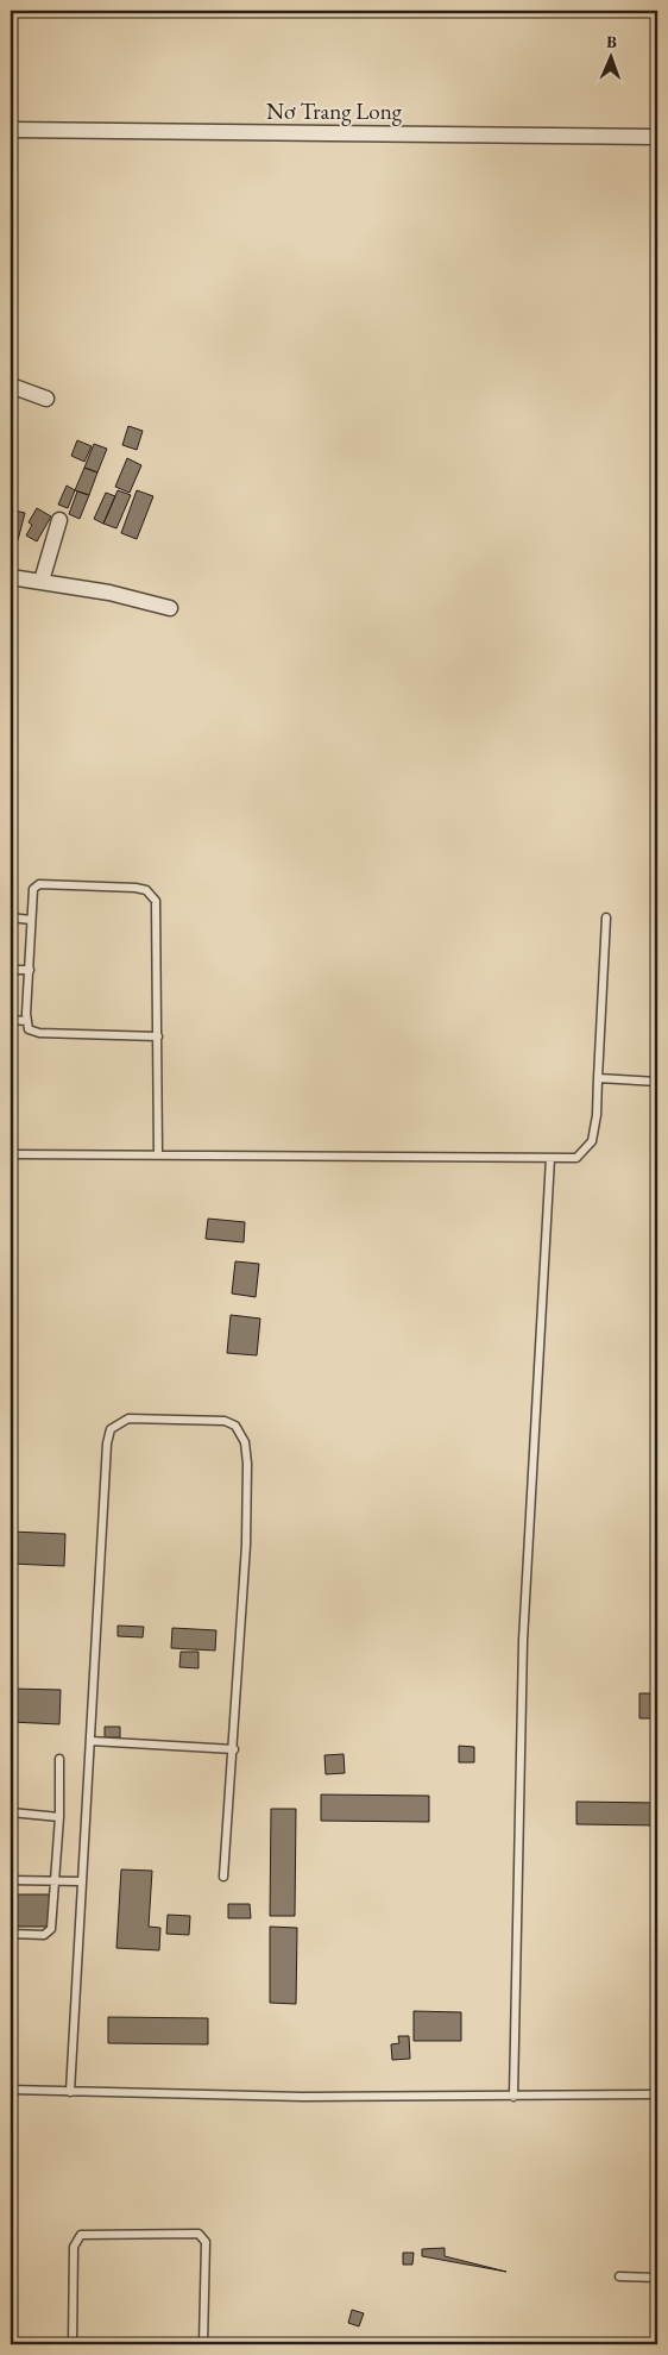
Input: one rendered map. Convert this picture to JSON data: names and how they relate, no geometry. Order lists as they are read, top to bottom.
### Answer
{
  "streets": {
    "street": ["Nơ Trang Long"]
  },
  "north": "top"
}
